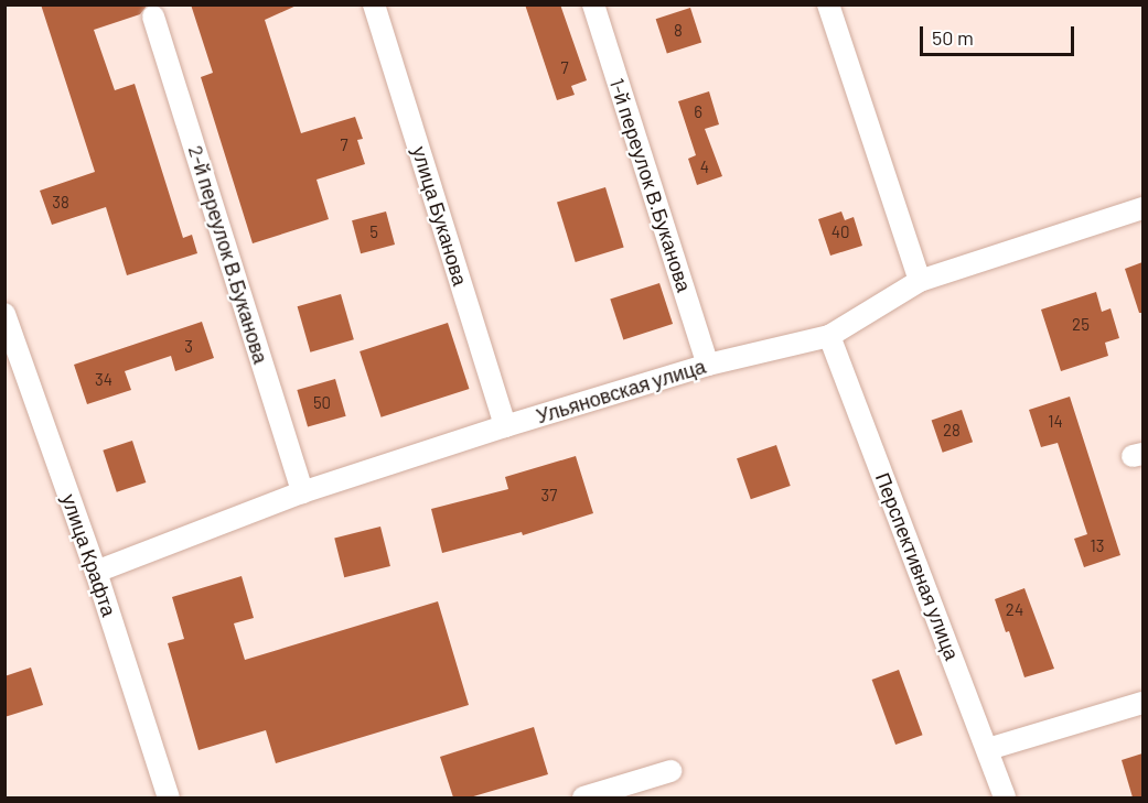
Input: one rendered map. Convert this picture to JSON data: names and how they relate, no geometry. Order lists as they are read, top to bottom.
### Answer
{
  "streets": {
    "street": [
      "1-й переулок В.Буканова",
      "улица Буканова",
      "2-й переулок В.Буканова",
      "Ульяновская улица",
      "улица Крафта",
      "Перспективная улица"
    ]
  },
  "crossings": [
    ["1-й переулок В.Буканова", "Ульяновская улица"],
    ["улица Буканова", "Ульяновская улица"],
    ["2-й переулок В.Буканова", "Ульяновская улица"],
    ["Ульяновская улица", "улица Крафта"],
    ["Ульяновская улица", "Перспективная улица"]
  ],
  "house_numbers": [
    "8",
    "7",
    "6",
    "7",
    "4",
    "38",
    "5",
    "40",
    "25",
    "3",
    "34",
    "50",
    "14",
    "28",
    "37",
    "13",
    "24"
  ],
  "scale_bar": "50 m"
}
